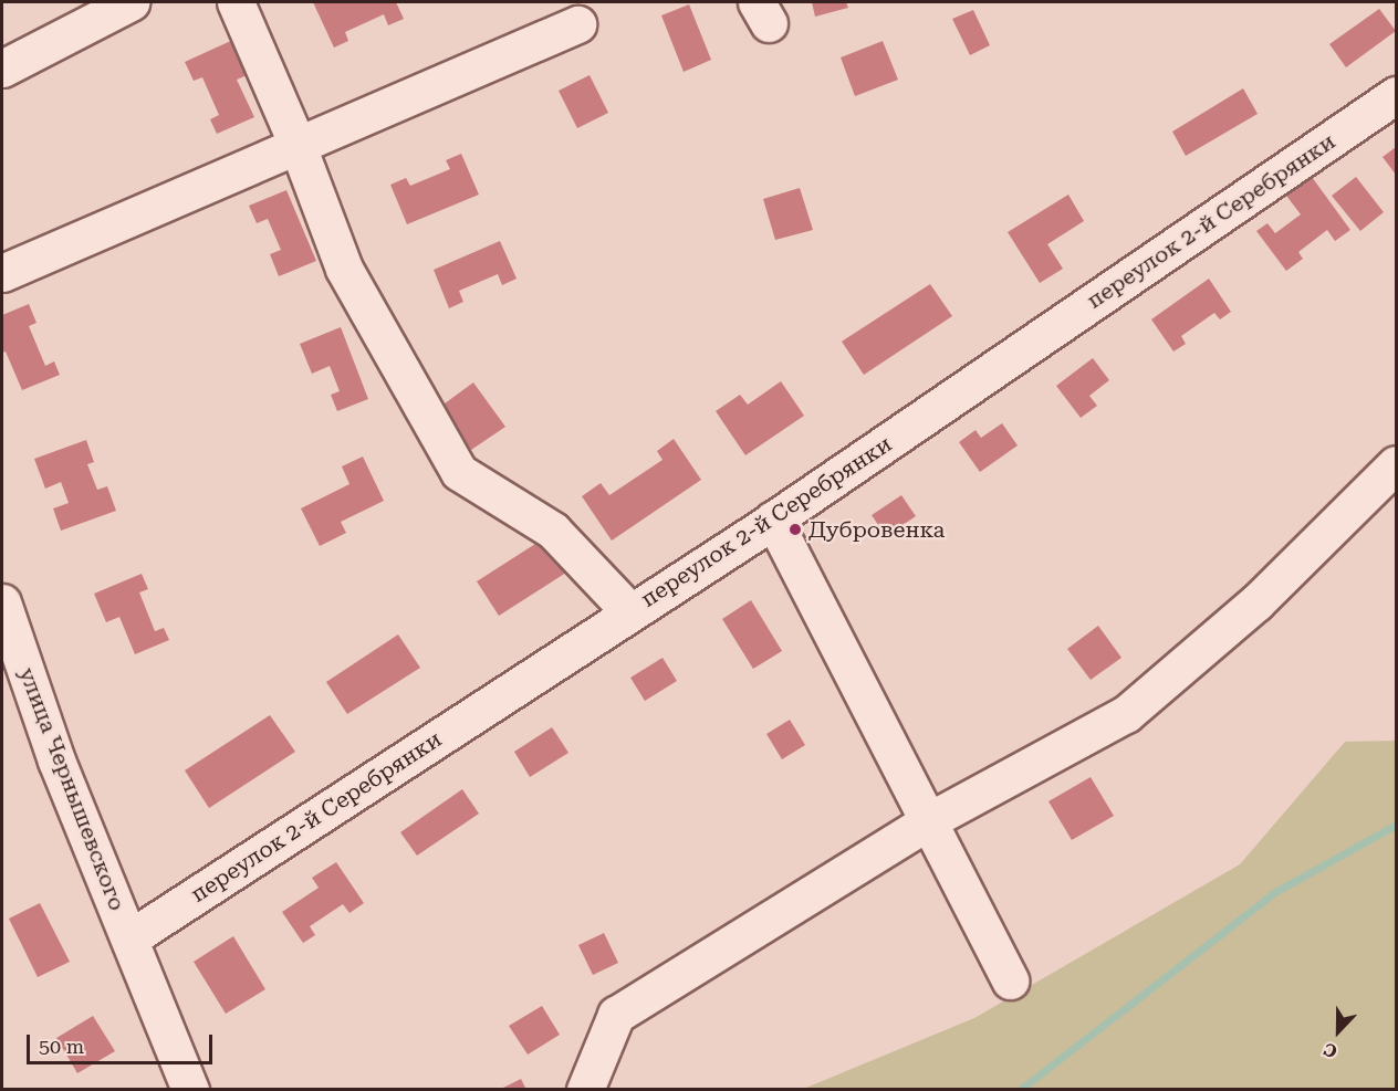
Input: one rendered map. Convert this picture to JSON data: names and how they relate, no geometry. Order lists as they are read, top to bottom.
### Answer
{
  "streets": {
    "street": ["переулок 2-й Серебрянки", "улица Чернышевского"]
  },
  "crossings": [
    ["переулок 2-й Серебрянки", "улица Чернышевского"]
  ],
  "places": ["Дубровенка"],
  "scale_bar": "50 m",
  "north": "bottom"
}
